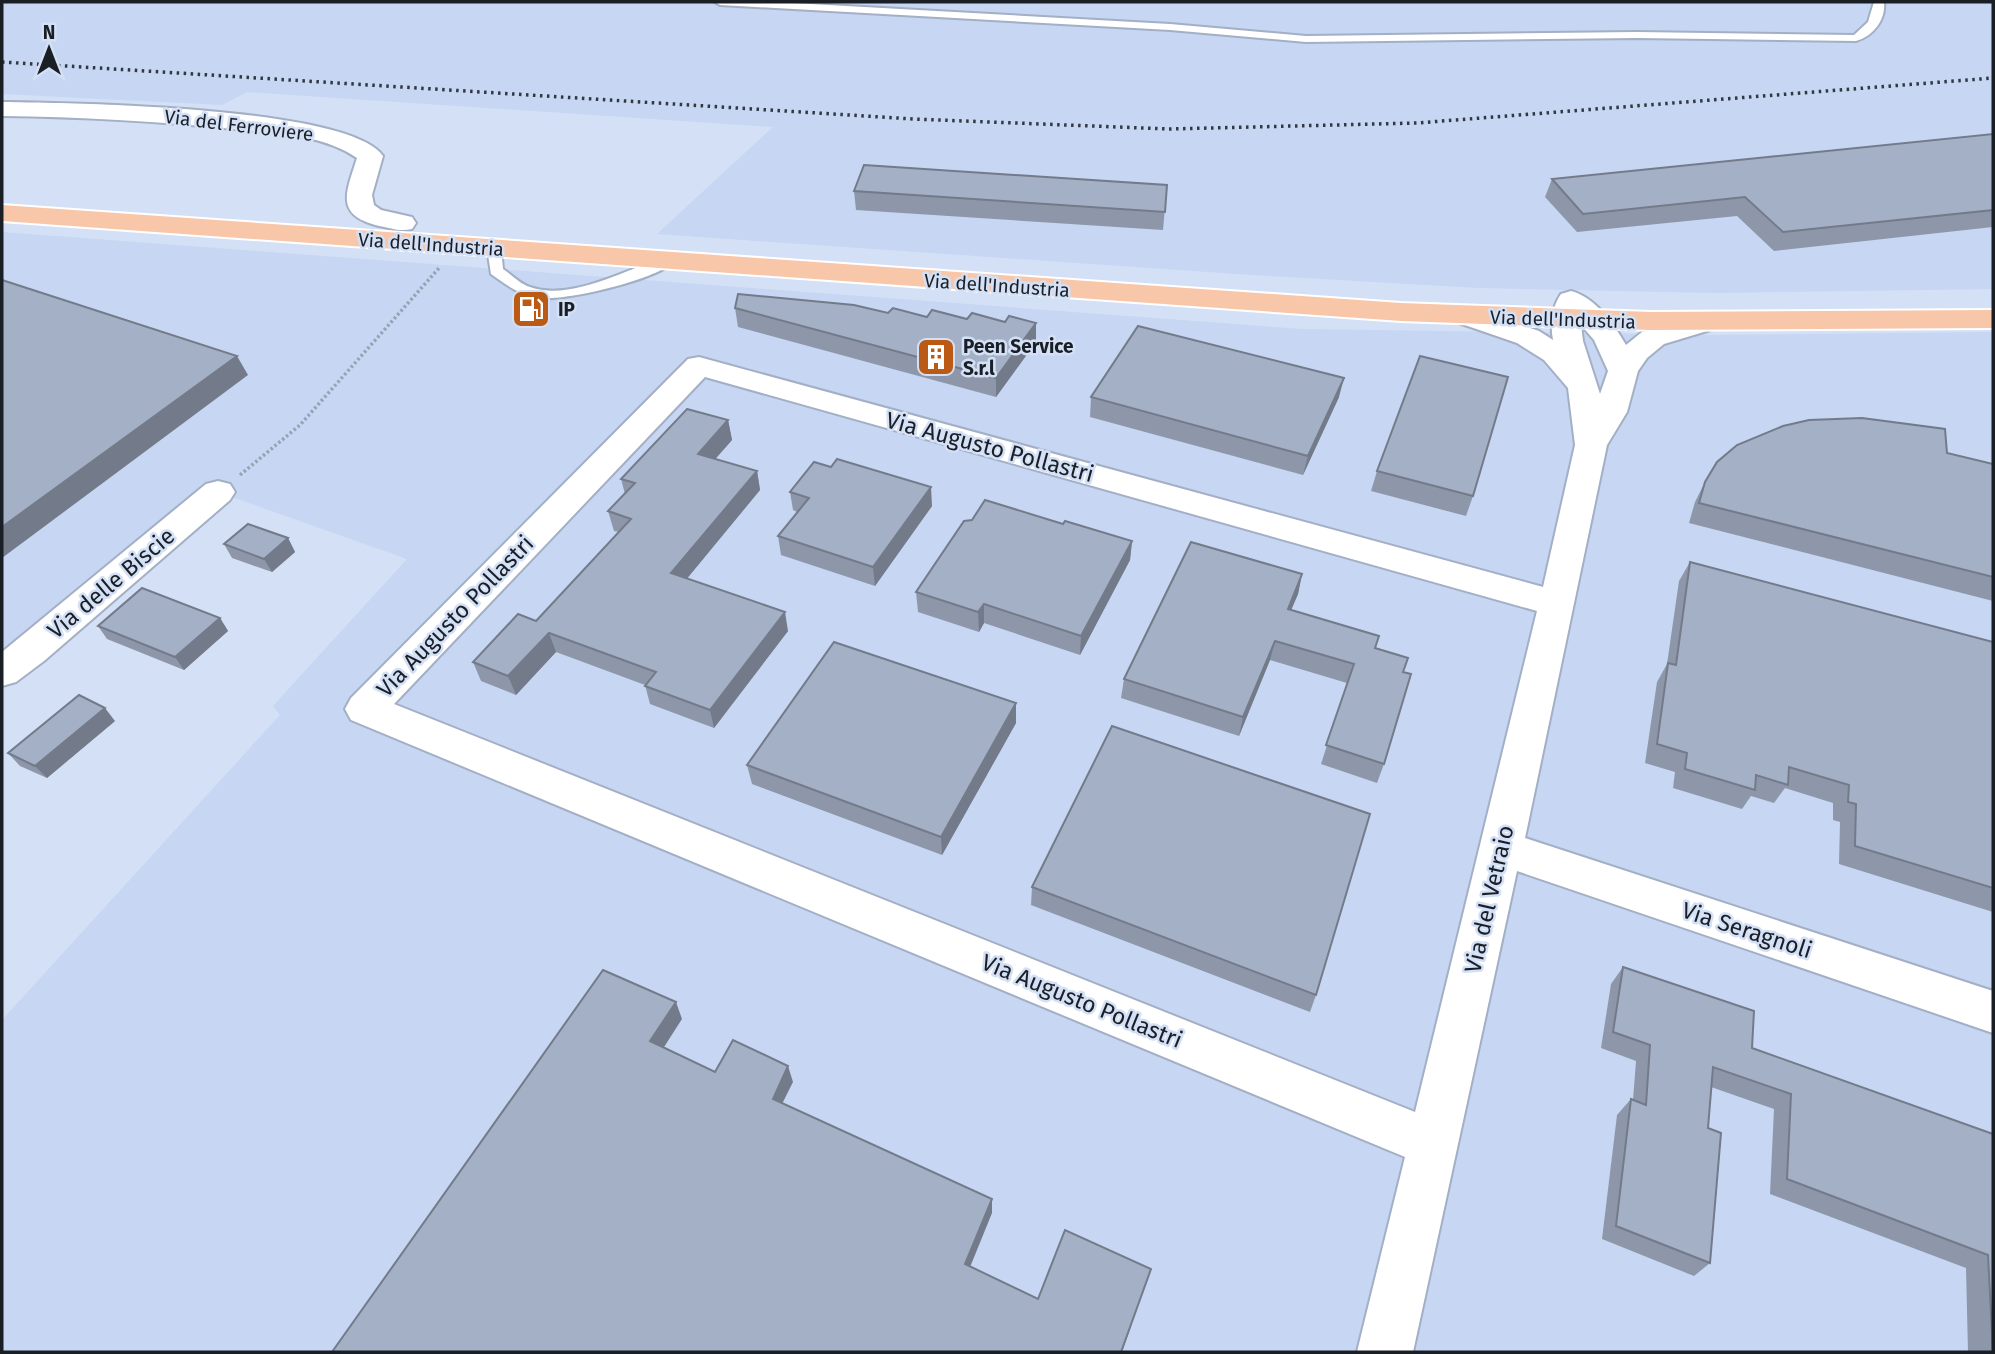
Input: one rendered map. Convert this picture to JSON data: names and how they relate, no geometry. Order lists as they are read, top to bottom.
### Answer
{
  "streets": {
    "main road": ["Via dell'Industria"],
    "street": [
      "Via del Ferroviere",
      "Via Augusto Pollastri",
      "Via delle Biscie",
      "Via del Vetraio",
      "Via Seragnoli"
    ]
  },
  "crossings": [
    ["Via del Ferroviere", "Via dell'Industria"],
    ["Via dell'Industria", "Via del Vetraio"],
    ["Via Augusto Pollastri", "Via del Vetraio"],
    ["Via del Vetraio", "Via Seragnoli"]
  ],
  "places": {
    "fuel station": ["IP"],
    "building": ["Peen Service S.r.l"]
  },
  "north": "top"
}
